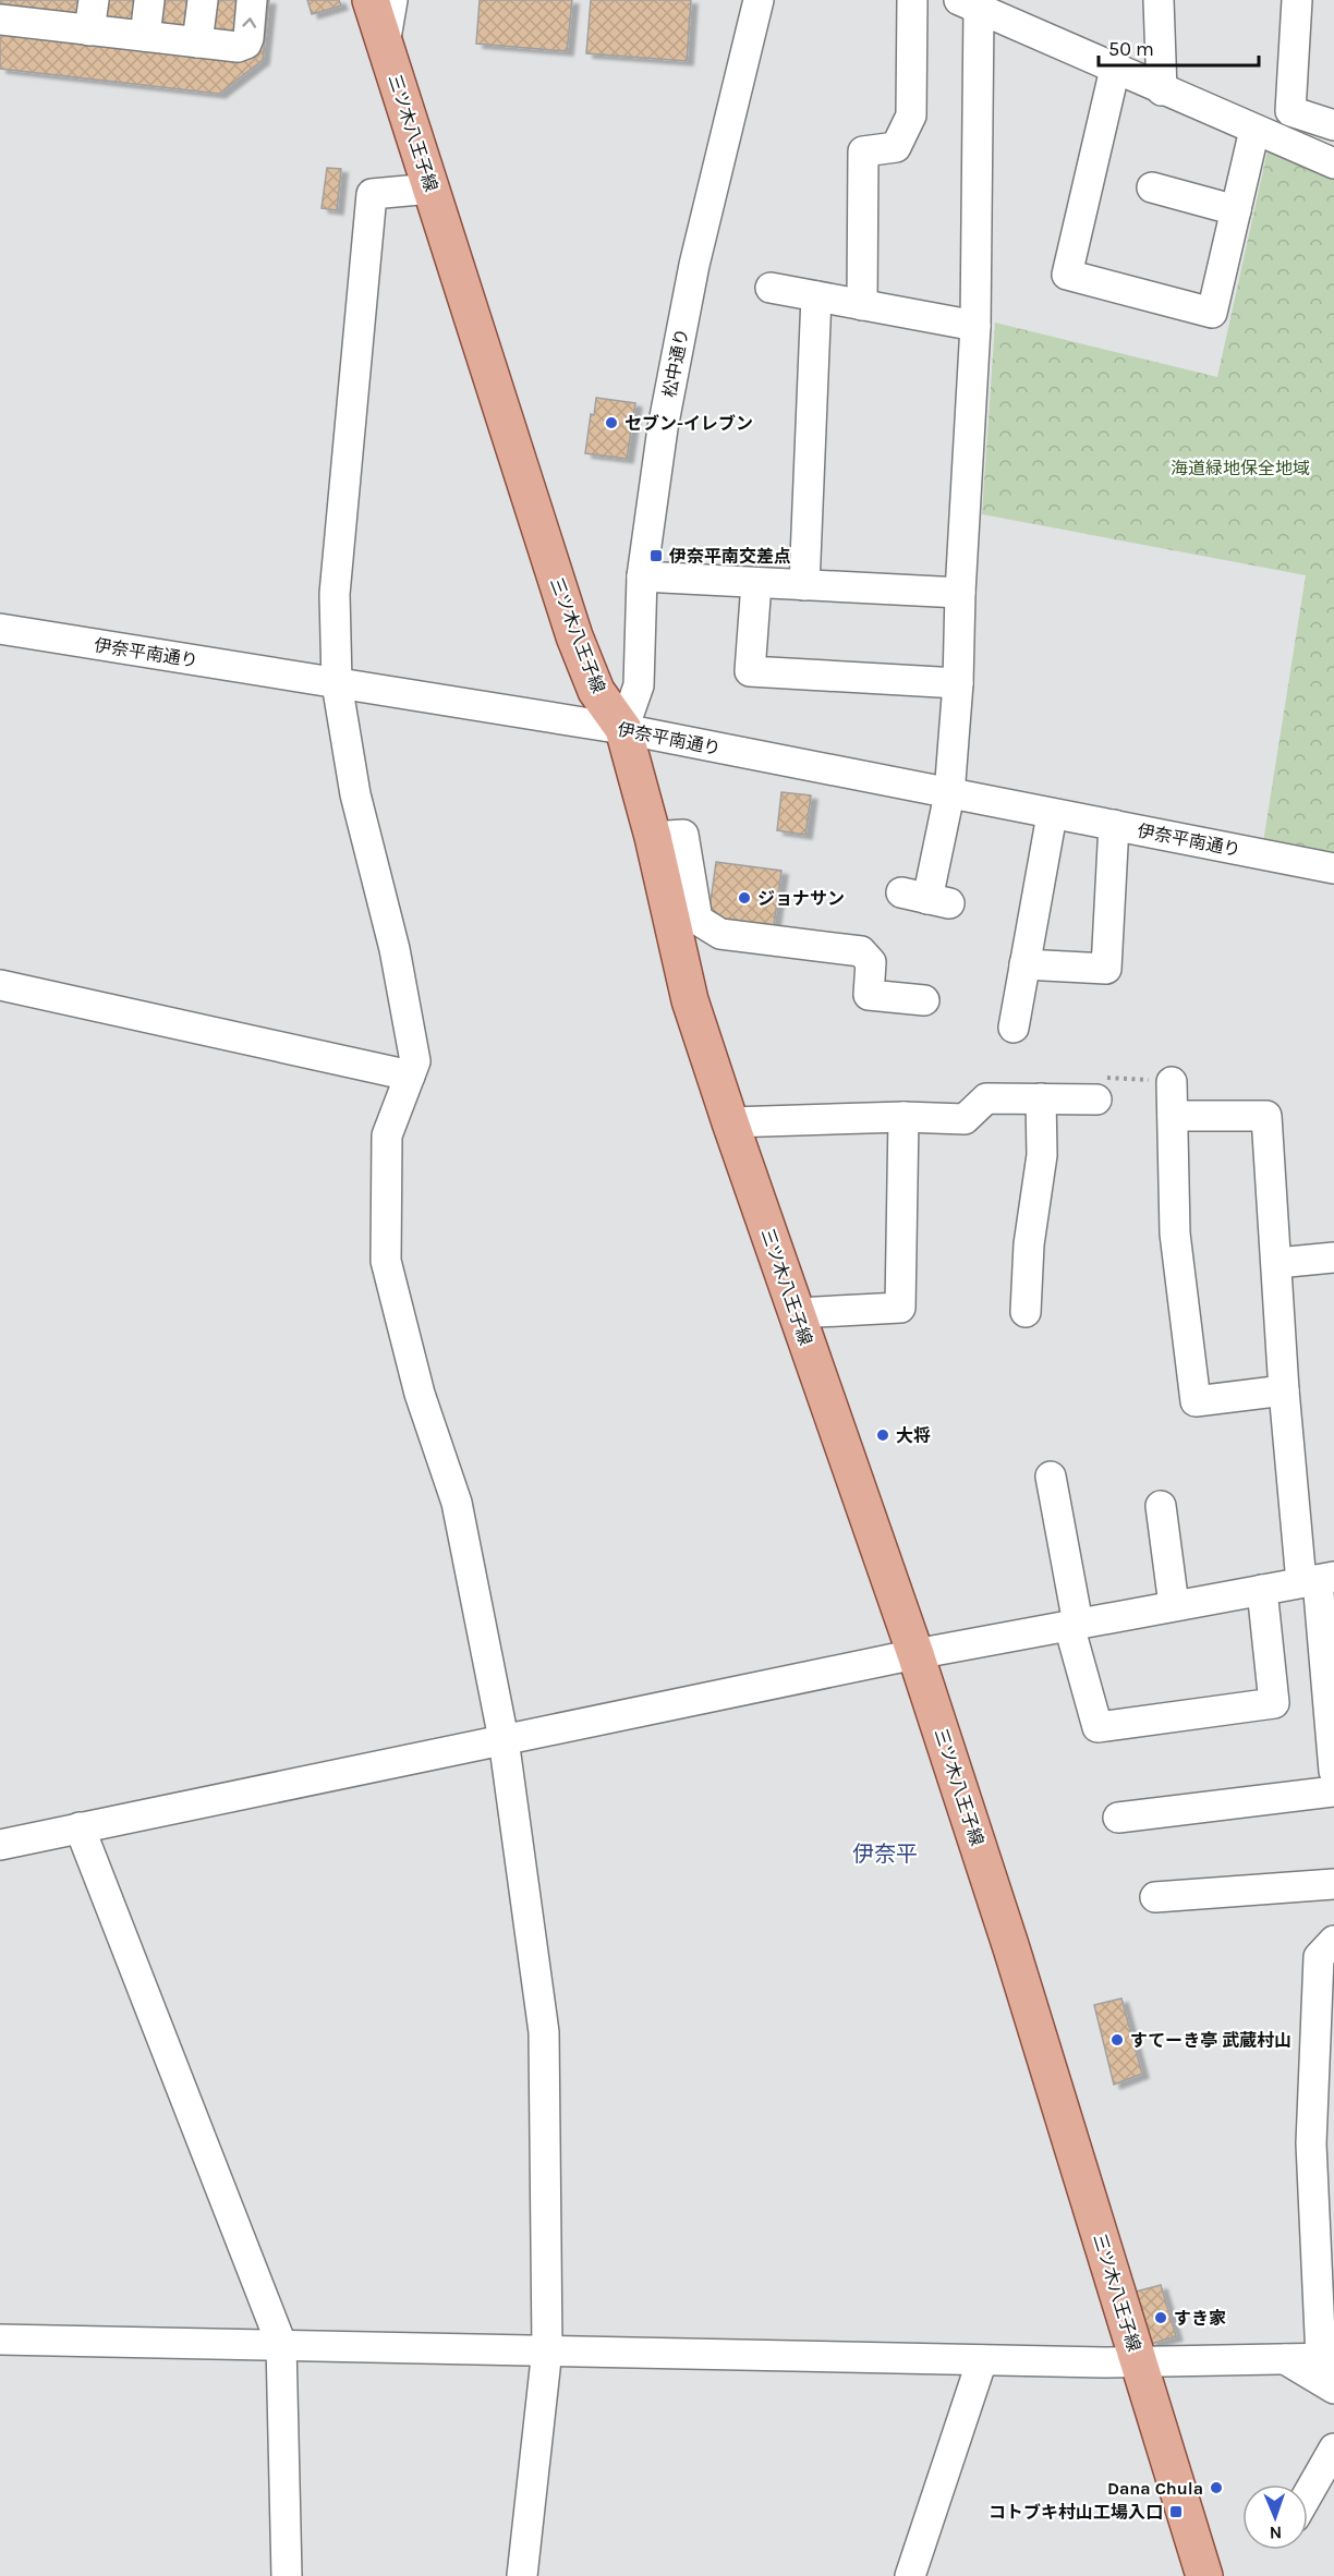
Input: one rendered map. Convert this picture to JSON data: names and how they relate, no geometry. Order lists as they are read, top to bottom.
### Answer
{
  "streets": {
    "main road": ["三ツ木八王子線"],
    "street": ["松中通り", "伊奈平南通り"]
  },
  "crossings": [
    ["三ツ木八王子線", "松中通り"],
    ["三ツ木八王子線", "伊奈平南通り"],
    ["松中通り", "伊奈平南通り"]
  ],
  "districts": ["伊奈平"],
  "parks": ["海道緑地保全地域"],
  "places": {
    "other": [
      "セブン-イレブン",
      "ジョナサン",
      "大将",
      "すてーき亭 武蔵村山",
      "すき家",
      "Dana Chula"
    ],
    "transit": ["伊奈平南交差点", "コトブキ村山工場入口"]
  },
  "scale_bar": "50 m",
  "north": "bottom"
}
